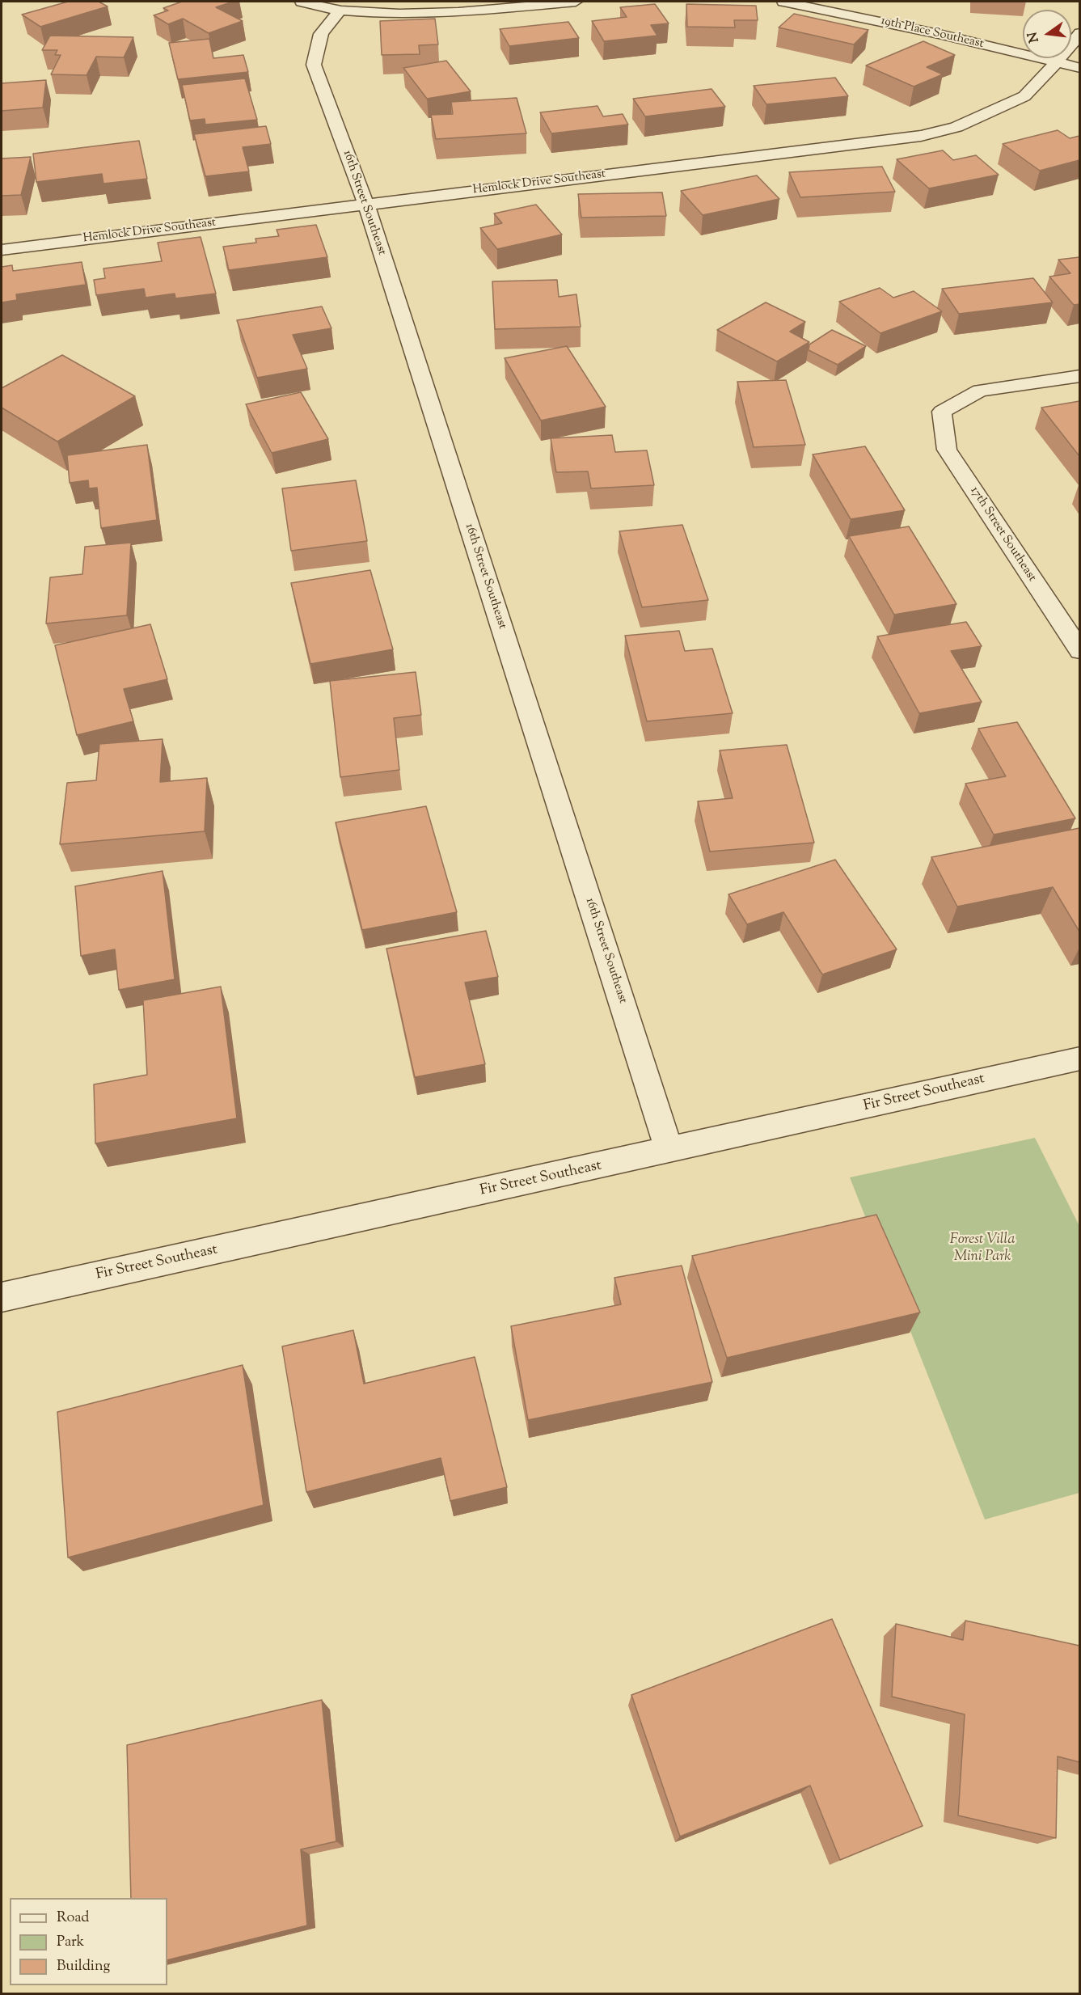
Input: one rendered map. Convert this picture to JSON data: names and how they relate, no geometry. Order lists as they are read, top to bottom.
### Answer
{
  "streets": {
    "street": [
      "19th Place Southeast",
      "Hemlock Drive Southeast",
      "16th Street Southeast",
      "17th Street Southeast",
      "Fir Street Southeast"
    ]
  },
  "crossings": [
    ["19th Place Southeast", "Hemlock Drive Southeast"],
    ["Hemlock Drive Southeast", "16th Street Southeast"],
    ["16th Street Southeast", "Fir Street Southeast"]
  ],
  "parks": ["Forest Villa Mini Park"],
  "legend": ["Road", "Park", "Building"],
  "north": "left"
}
